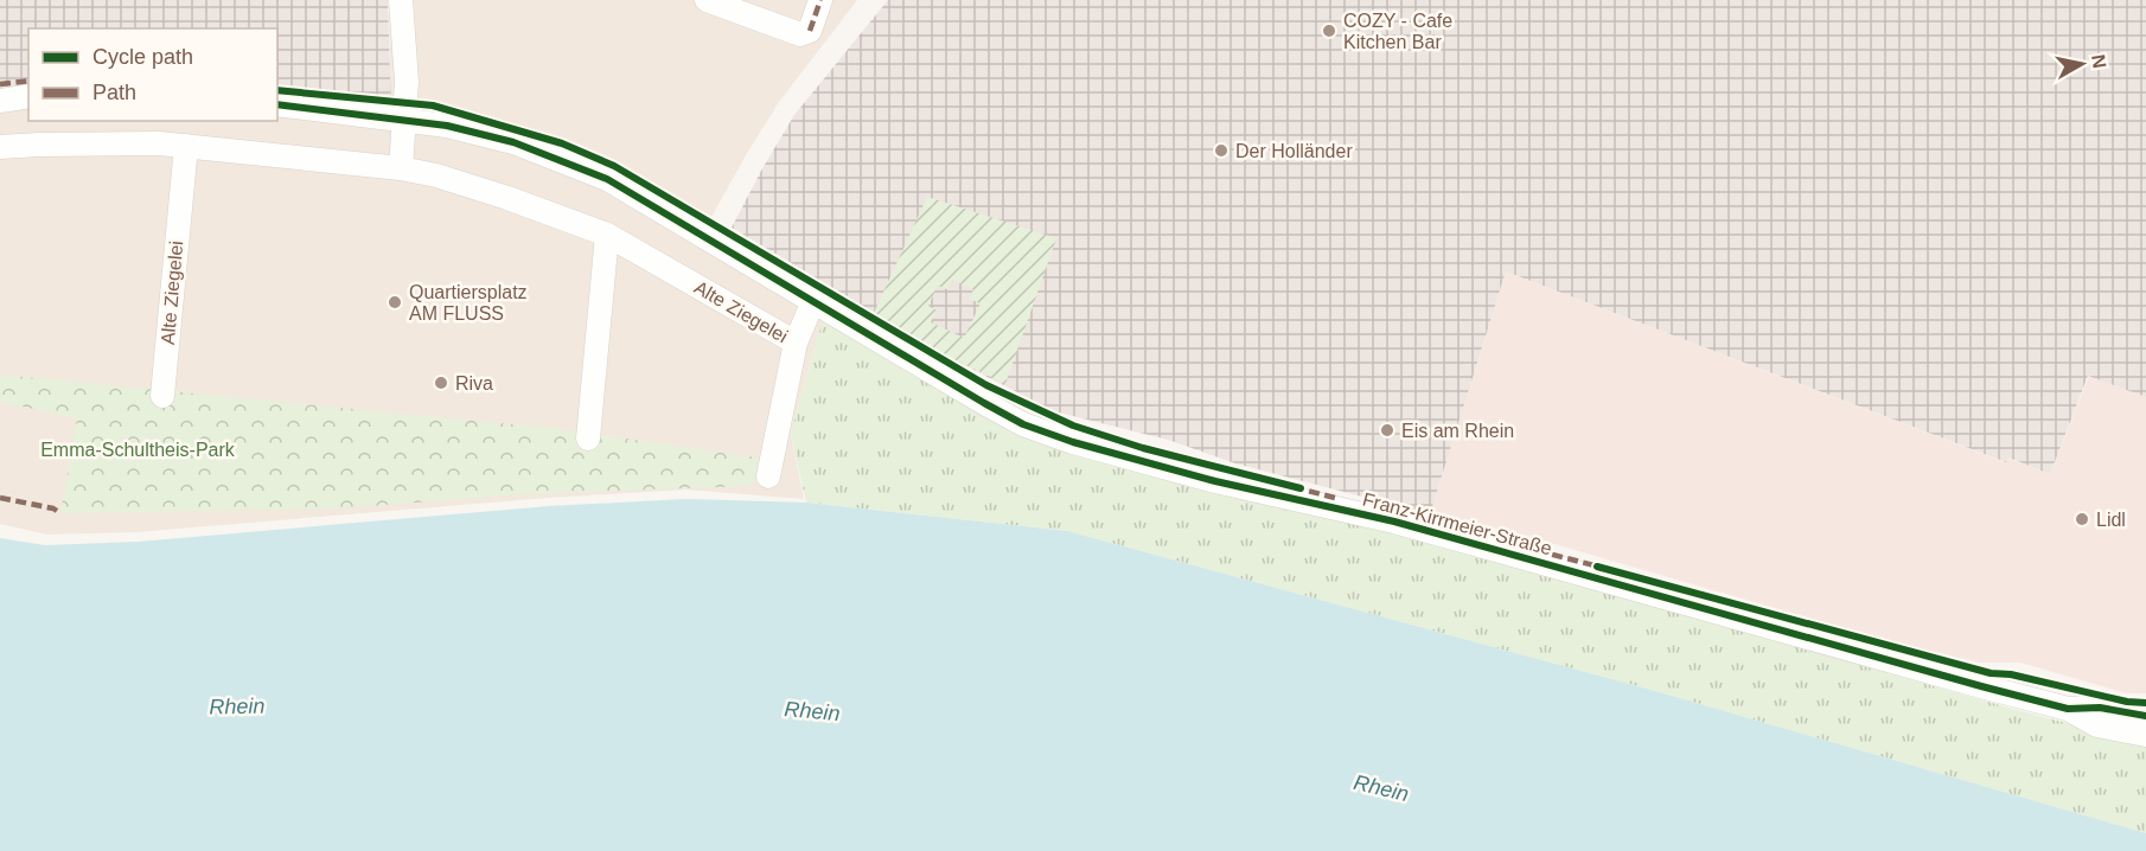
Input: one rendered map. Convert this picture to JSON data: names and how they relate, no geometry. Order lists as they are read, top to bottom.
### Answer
{
  "streets": {
    "street": ["Alte Ziegelei", "Franz-Kirrmeier-Straße"]
  },
  "water": ["Rhein"],
  "parks": ["Emma-Schultheis-Park"],
  "places": [
    "COZY - Cafe Kitchen Bar",
    "Der Holländer",
    "Quartiersplatz AM FLUSS",
    "Riva",
    "Eis am Rhein",
    "Lidl"
  ],
  "legend": ["Cycle path", "Path"],
  "north": "right"
}
